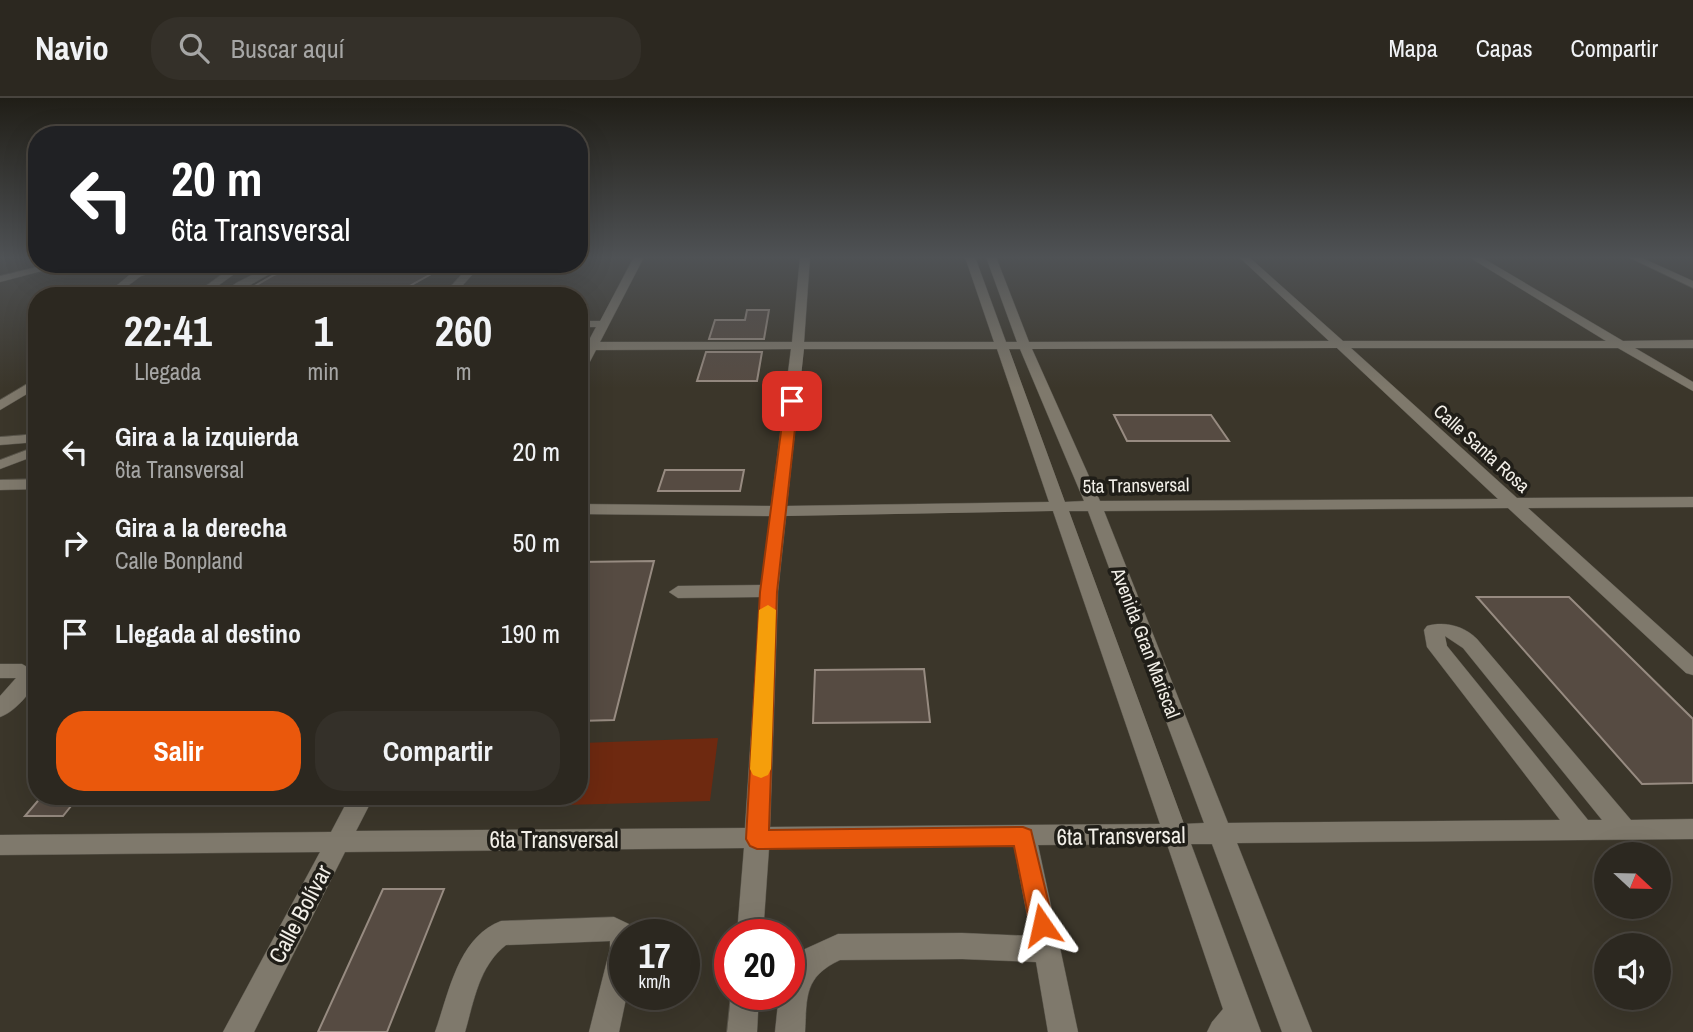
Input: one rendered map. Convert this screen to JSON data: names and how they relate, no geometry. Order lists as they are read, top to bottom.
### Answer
{
  "streets": {
    "street": [
      "Calle Santa Rosa",
      "5ta Transversal",
      "Avenida Gran Mariscal",
      "6ta Transversal",
      "Calle Bolívar"
    ]
  },
  "crossings": [
    ["Calle Santa Rosa", "5ta Transversal"],
    ["5ta Transversal", "Avenida Gran Mariscal"],
    ["Avenida Gran Mariscal", "6ta Transversal"],
    ["6ta Transversal", "Calle Bolívar"]
  ],
  "north": "right",
  "page": {
    "header": "Navio",
    "search": "Buscar aquí",
    "nav": ["Mapa", "Capas", "Compartir"],
    "turn": ["20 m", "6ta Transversal"],
    "eta": [
      "22:41",
      "Llegada",
      "1",
      "min",
      "260",
      "m"
    ],
    "list": [
      {
        "name": "Gira a la izquierda",
        "note": "6ta Transversal",
        "value": "20 m"
      },
      {
        "name": "Gira a la derecha",
        "note": "Calle Bonpland",
        "value": "50 m"
      },
      {
        "name": "Llegada al destino",
        "value": "190 m"
      }
    ],
    "buttons": ["Salir", "Compartir"],
    "speed": "17 km/h",
    "limit": "20"
  }
}
